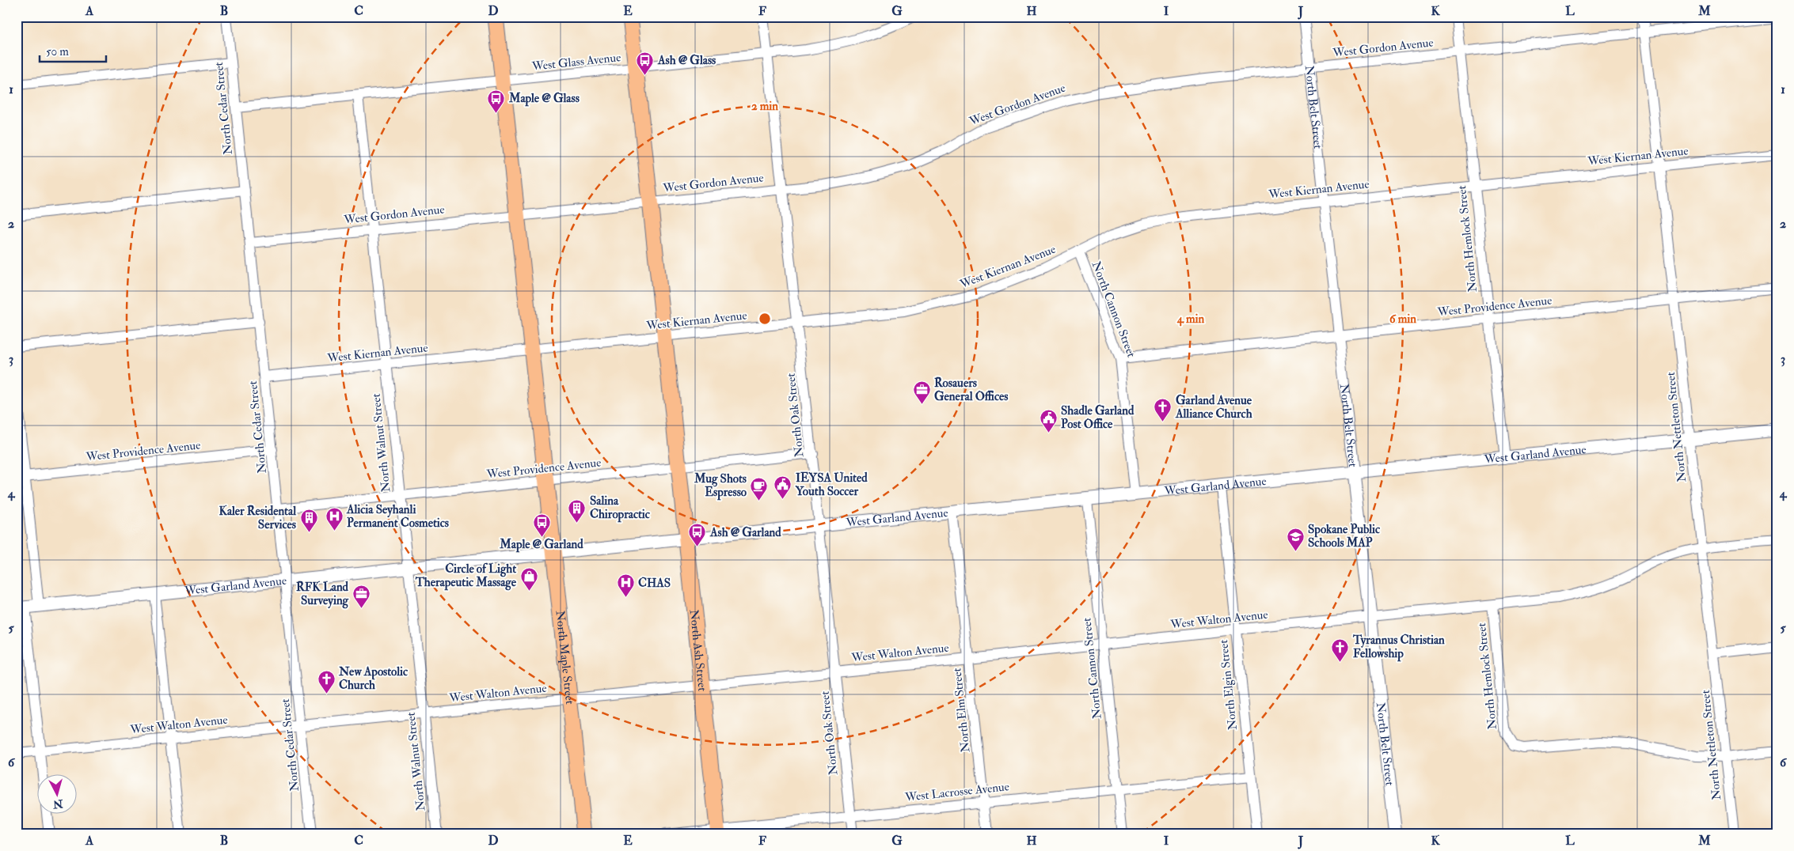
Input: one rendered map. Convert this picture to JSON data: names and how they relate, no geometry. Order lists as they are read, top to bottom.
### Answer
{
  "streets": {
    "main road": ["North Ash Street", "North Maple Street"],
    "street": [
      "West Gordon Avenue",
      "West Glass Avenue",
      "North Belt Street",
      "North Cedar Street",
      "West Kiernan Avenue",
      "North Hemlock Street",
      "West Providence Avenue",
      "North Cannon Street",
      "North Oak Street",
      "North Nettleton Street",
      "North Walnut Street",
      "West Garland Avenue",
      "West Walton Avenue",
      "North Elgin Street",
      "North Elm Street",
      "West Lacrosse Avenue"
    ]
  },
  "crossings": [
    ["West Gordon Avenue", "North Belt Street"],
    ["West Gordon Avenue", "North Cedar Street"],
    ["West Gordon Avenue", "North Hemlock Street"],
    ["West Gordon Avenue", "North Oak Street"],
    ["West Gordon Avenue", "North Nettleton Street"],
    ["West Gordon Avenue", "North Walnut Street"],
    ["West Gordon Avenue", "North Ash Street"],
    ["West Gordon Avenue", "North Maple Street"],
    ["West Glass Avenue", "North Cedar Street"],
    ["West Glass Avenue", "North Oak Street"],
    ["West Glass Avenue", "North Walnut Street"],
    ["West Glass Avenue", "North Ash Street"],
    ["West Glass Avenue", "North Maple Street"],
    ["North Belt Street", "West Kiernan Avenue"],
    ["North Belt Street", "West Providence Avenue"],
    ["North Belt Street", "West Garland Avenue"],
    ["North Belt Street", "West Walton Avenue"],
    ["North Cedar Street", "West Kiernan Avenue"],
    ["North Cedar Street", "West Providence Avenue"],
    ["North Cedar Street", "West Garland Avenue"],
    ["North Cedar Street", "West Walton Avenue"],
    ["West Kiernan Avenue", "North Hemlock Street"],
    ["West Kiernan Avenue", "North Cannon Street"],
    ["West Kiernan Avenue", "North Oak Street"],
    ["West Kiernan Avenue", "North Nettleton Street"],
    ["West Kiernan Avenue", "North Walnut Street"],
    ["West Kiernan Avenue", "North Ash Street"],
    ["West Kiernan Avenue", "North Maple Street"],
    ["North Hemlock Street", "West Providence Avenue"],
    ["North Hemlock Street", "North Nettleton Street"],
    ["North Hemlock Street", "West Garland Avenue"],
    ["North Hemlock Street", "West Walton Avenue"],
    ["West Providence Avenue", "North Cannon Street"],
    ["West Providence Avenue", "North Oak Street"],
    ["West Providence Avenue", "North Nettleton Street"],
    ["West Providence Avenue", "North Walnut Street"],
    ["West Providence Avenue", "North Ash Street"],
    ["West Providence Avenue", "North Maple Street"],
    ["North Cannon Street", "West Garland Avenue"],
    ["North Cannon Street", "West Walton Avenue"],
    ["North Cannon Street", "West Lacrosse Avenue"],
    ["North Oak Street", "West Garland Avenue"],
    ["North Oak Street", "West Walton Avenue"],
    ["North Oak Street", "West Lacrosse Avenue"],
    ["North Nettleton Street", "West Garland Avenue"],
    ["North Nettleton Street", "West Walton Avenue"],
    ["North Walnut Street", "West Garland Avenue"],
    ["North Walnut Street", "West Walton Avenue"],
    ["West Garland Avenue", "North Ash Street"],
    ["West Garland Avenue", "North Maple Street"],
    ["West Garland Avenue", "North Elgin Street"],
    ["West Garland Avenue", "North Elm Street"],
    ["West Walton Avenue", "North Ash Street"],
    ["West Walton Avenue", "North Maple Street"],
    ["West Walton Avenue", "North Elgin Street"],
    ["West Walton Avenue", "North Elm Street"],
    ["North Ash Street", "West Lacrosse Avenue"],
    ["North Elgin Street", "West Lacrosse Avenue"],
    ["North Elm Street", "West Lacrosse Avenue"]
  ],
  "places": {
    "bus stop": [
      "Ash @ Glass",
      "Maple @ Glass",
      "Maple @ Garland",
      "Ash @ Garland"
    ],
    "office": ["Rosauers General Offices", "RFK Land Surveying"],
    "church": ["Garland Avenue Alliance Church", "Tyrannus Christian Fellowship", "New Apostolic Church"],
    "public building": ["Shadle Garland Post Office", "IEYSA United Youth Soccer"],
    "cafe": ["Mug Shots Espresso"],
    "building": ["Salina Chiropractic", "Kaler Residental Services"],
    "hospital": ["Alicia Seyhanli Permanent Cosmetics", "CHAS"],
    "school or university": ["Spokane Public Schools MAP"],
    "shop": ["Circle of Light Therapeutic Massage"]
  },
  "scale_bar": "50 m",
  "north": "bottom",
  "grid": {
    "columns": [
      "A",
      "B",
      "C",
      "D",
      "E",
      "F",
      "G",
      "H",
      "I",
      "J",
      "K",
      "L",
      "M"
    ],
    "rows": [
      "1",
      "2",
      "3",
      "4",
      "5",
      "6"
    ]
  },
  "rings": ["2 min", "4 min", "6 min"]
}
